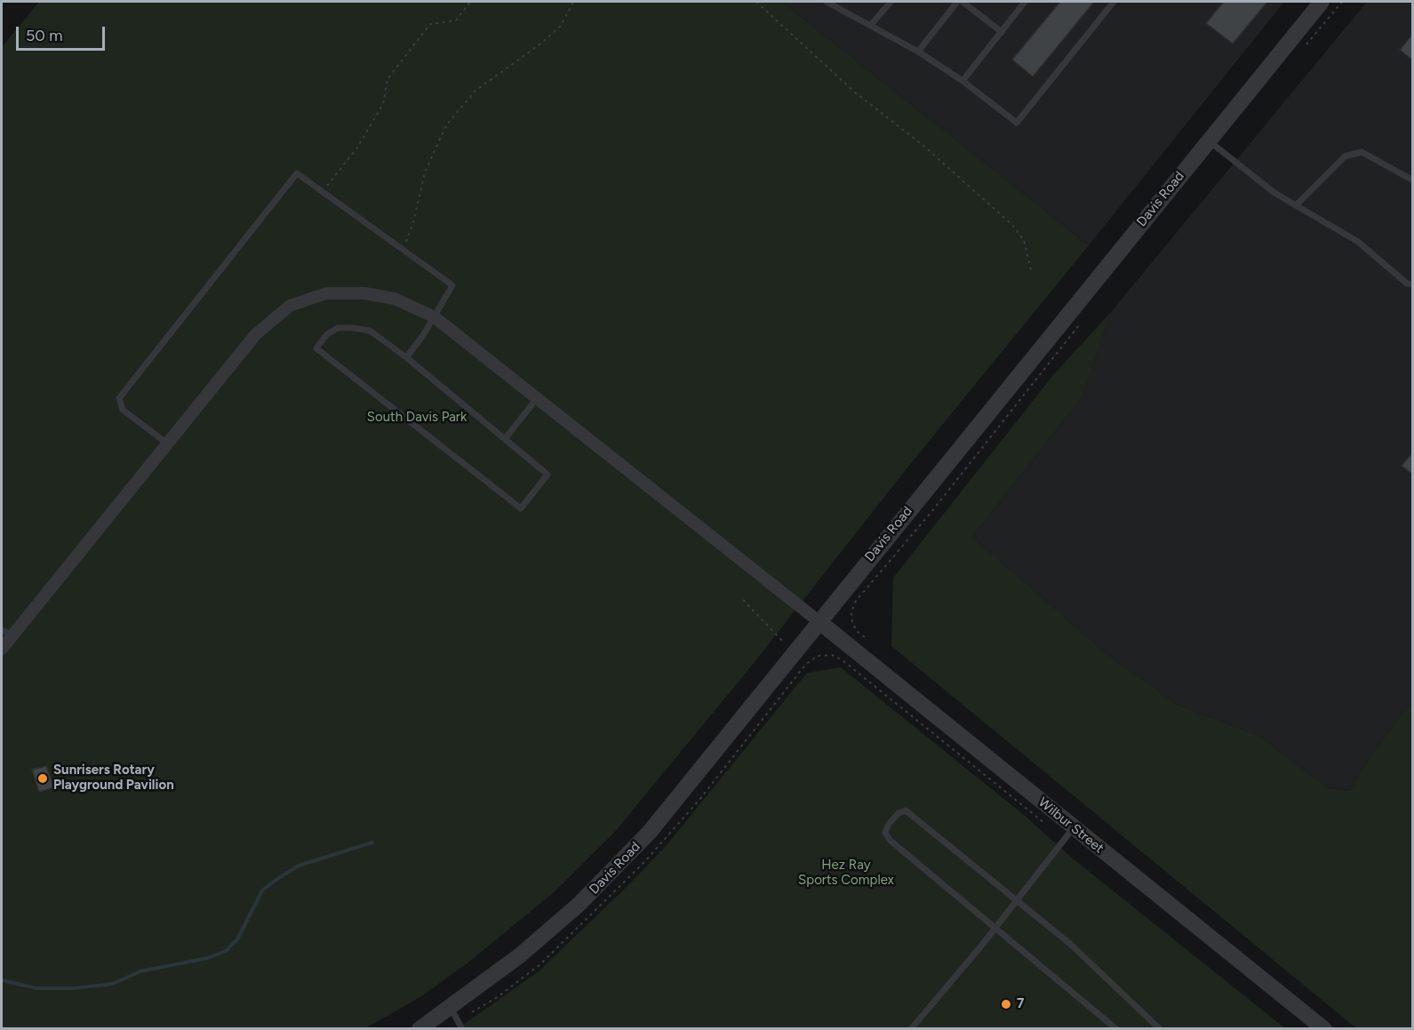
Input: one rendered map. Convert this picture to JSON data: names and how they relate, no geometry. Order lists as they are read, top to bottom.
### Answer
{
  "streets": {
    "street": ["Davis Road", "Wilbur Street"]
  },
  "crossings": [
    ["Davis Road", "Wilbur Street"]
  ],
  "parks": ["South Davis Park", "Hez Ray Sports Complex"],
  "places": ["Sunrisers Rotary Playground Pavilion", "7"],
  "scale_bar": "50 m"
}
